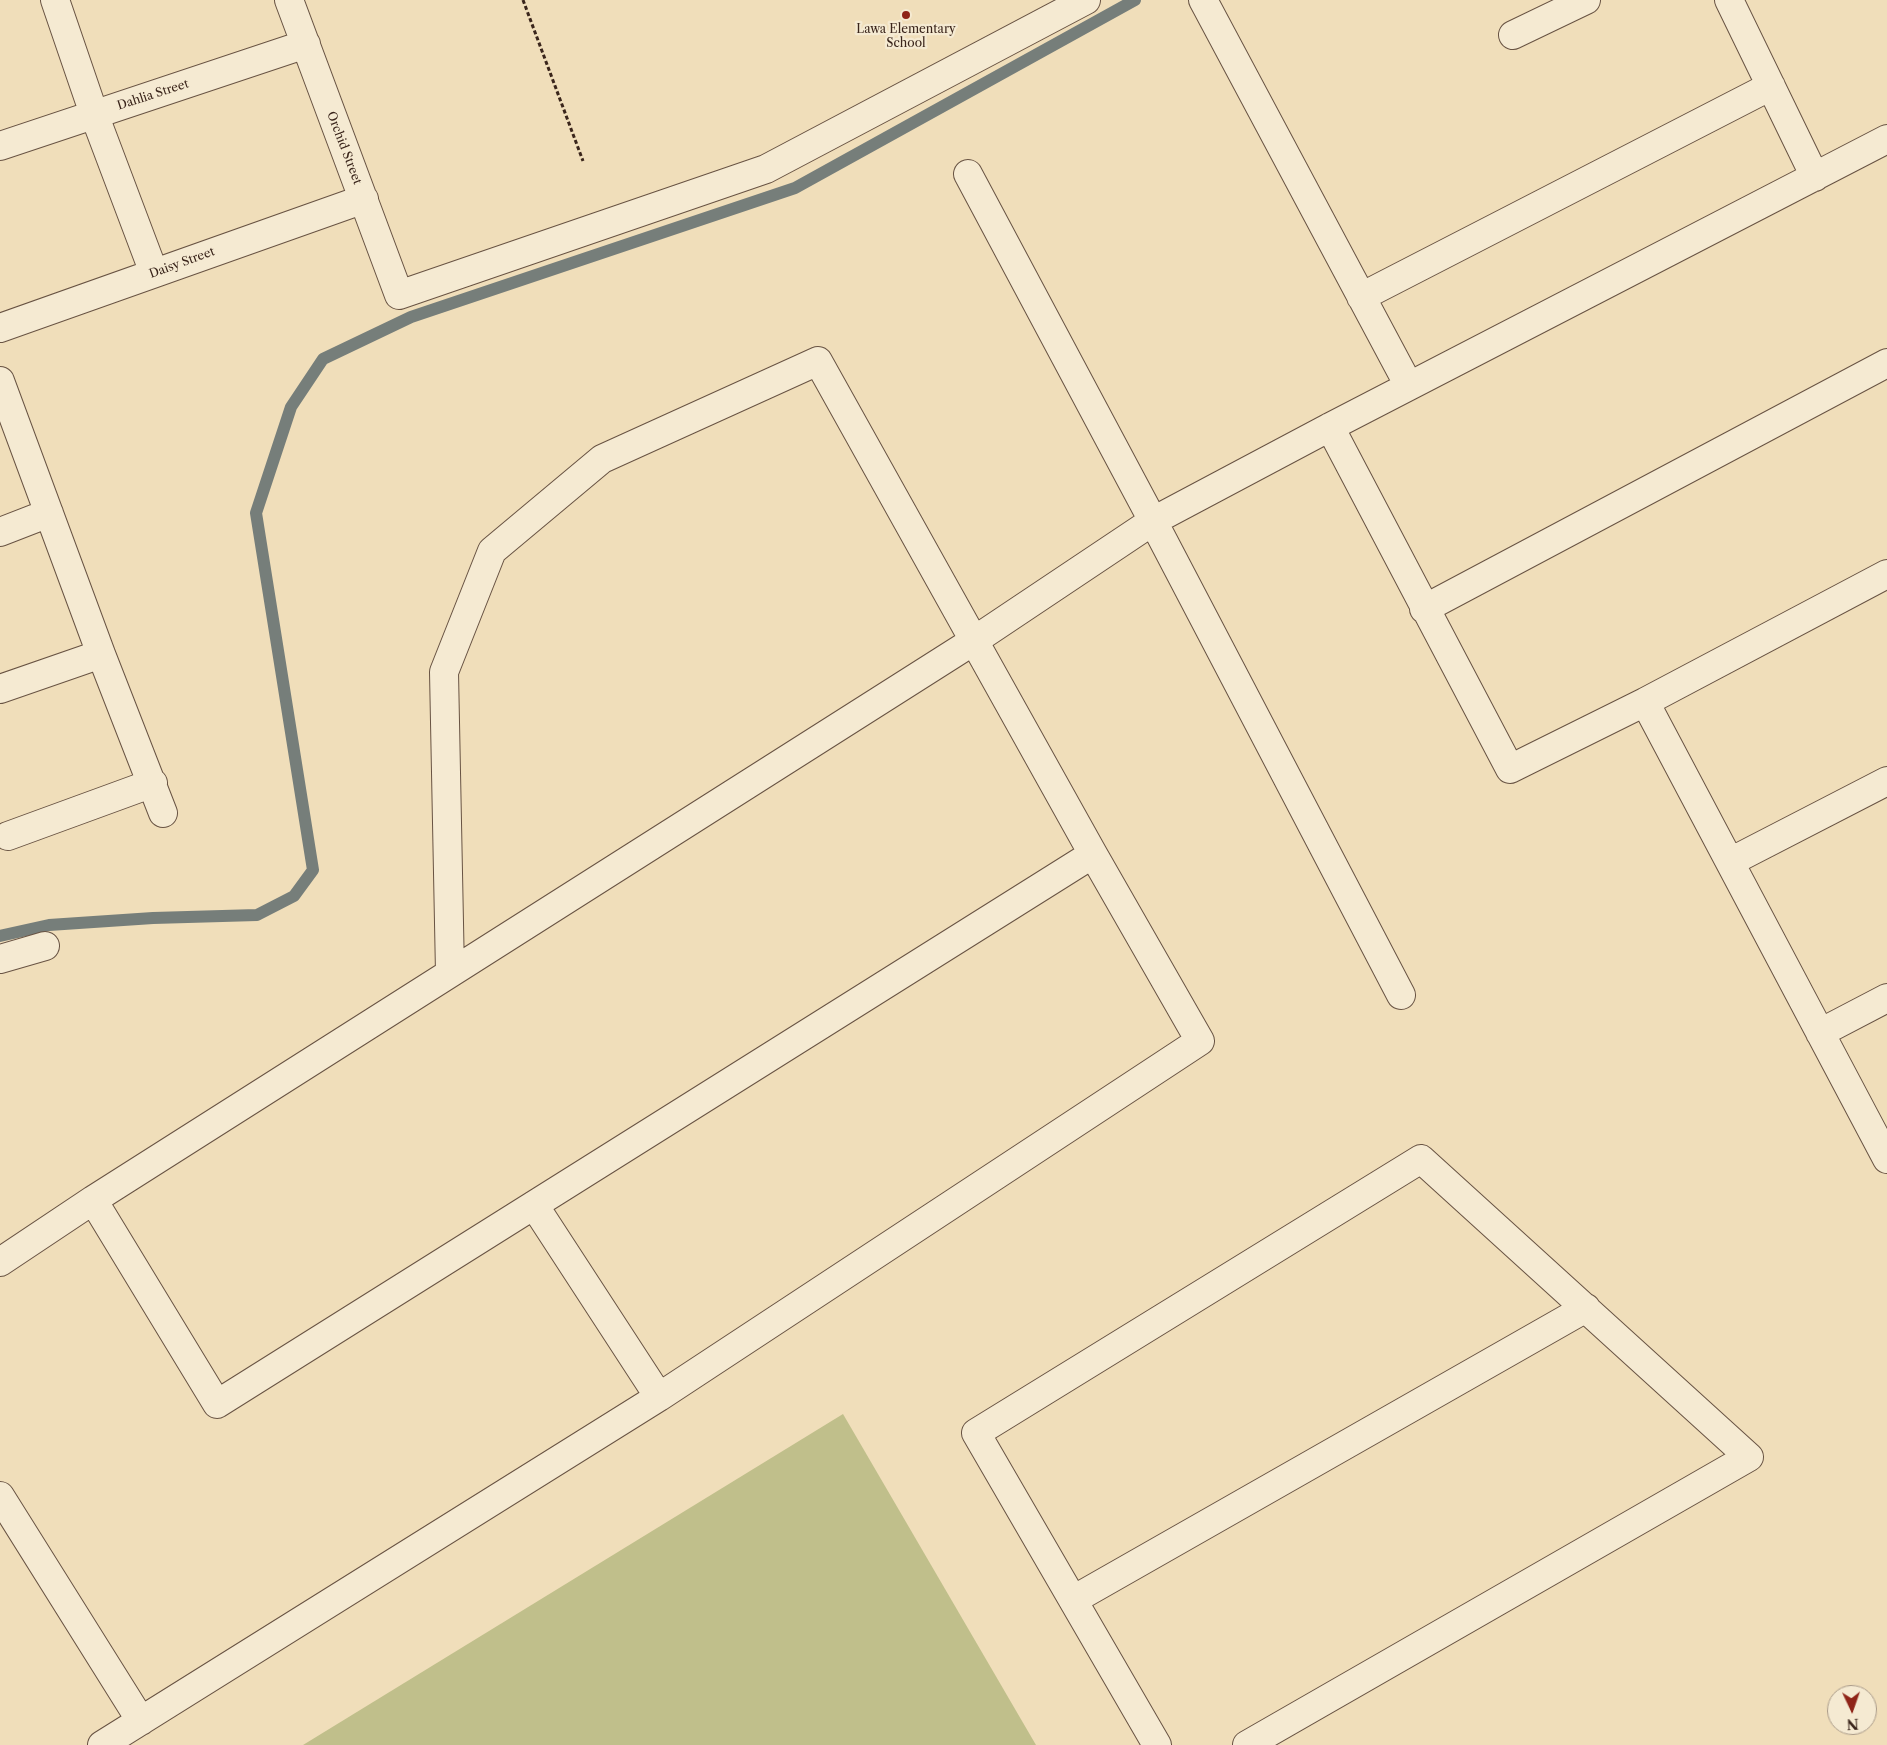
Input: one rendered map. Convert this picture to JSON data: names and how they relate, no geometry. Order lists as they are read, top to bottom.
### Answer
{
  "streets": {
    "street": ["Dahlia Street", "Orchid Street", "Daisy Street"]
  },
  "crossings": [
    ["Dahlia Street", "Orchid Street"],
    ["Orchid Street", "Daisy Street"]
  ],
  "places": ["Lawa Elementary School"],
  "north": "bottom"
}
